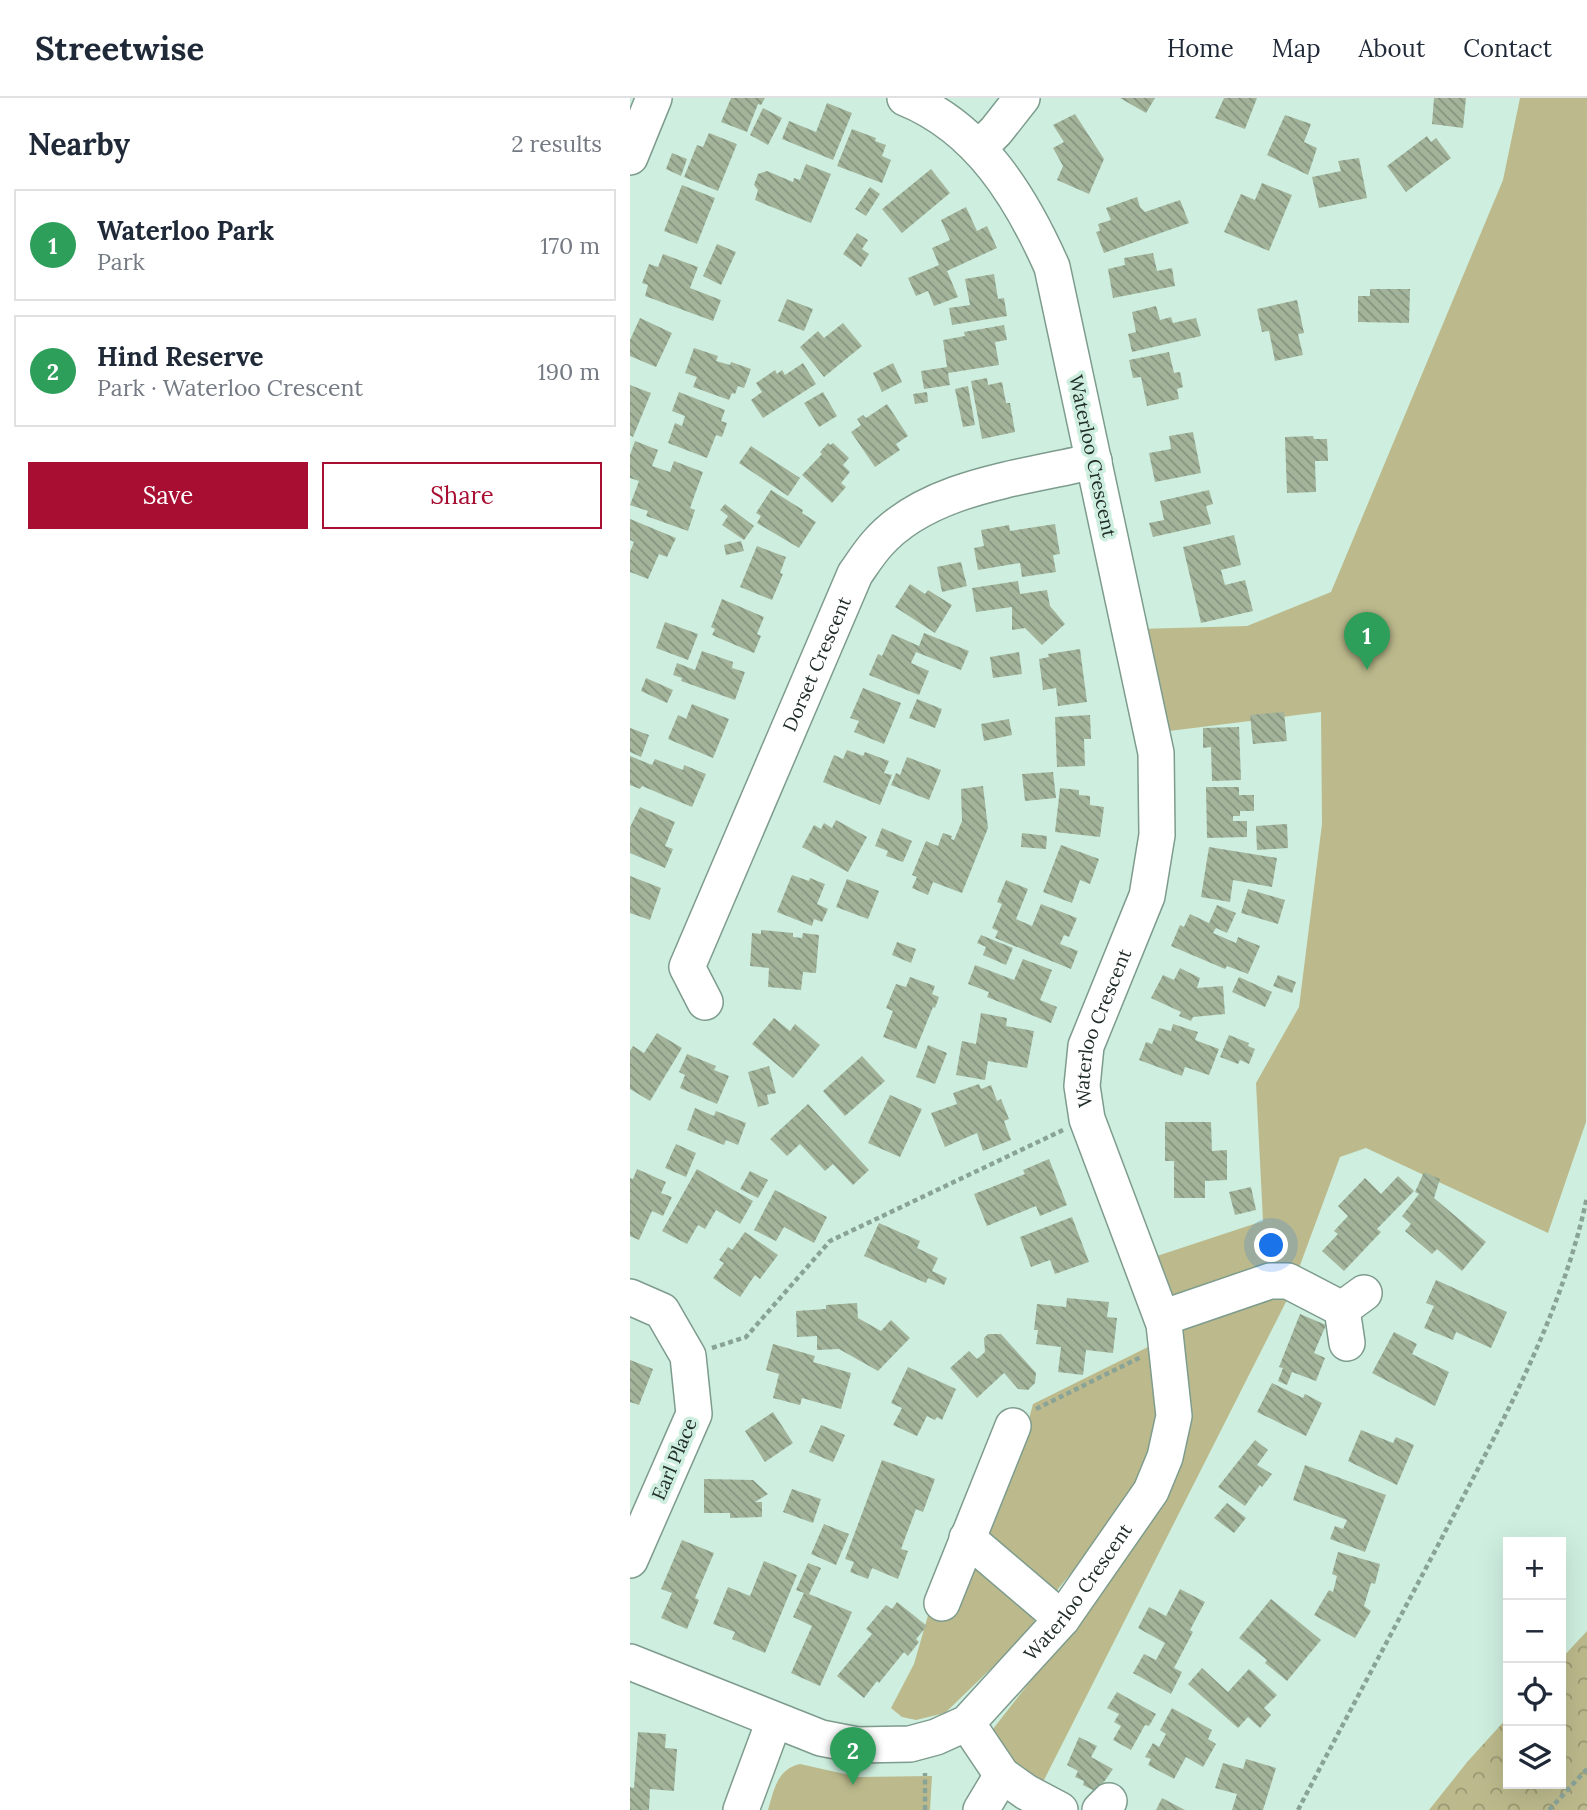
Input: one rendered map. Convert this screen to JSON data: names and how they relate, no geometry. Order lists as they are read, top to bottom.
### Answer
{
  "streets": {
    "street": ["Waterloo Crescent", "Dorset Crescent", "Earl Place"]
  },
  "crossings": [
    ["Waterloo Crescent", "Dorset Crescent"]
  ],
  "page": {
    "header": "Streetwise",
    "nav": [
      "Home",
      "Map",
      "About",
      "Contact"
    ],
    "heading": ["Nearby", "2 results"],
    "list": [
      {
        "mark": "1",
        "name": "Waterloo Park",
        "note": "Park",
        "value": "170 m"
      },
      {
        "mark": "2",
        "name": "Hind Reserve",
        "note": "Park · Waterloo Crescent",
        "value": "190 m"
      }
    ],
    "buttons": ["Save", "Share"],
    "pins": ["1", "2"],
    "map_buttons": ["+", "−"]
  }
}
